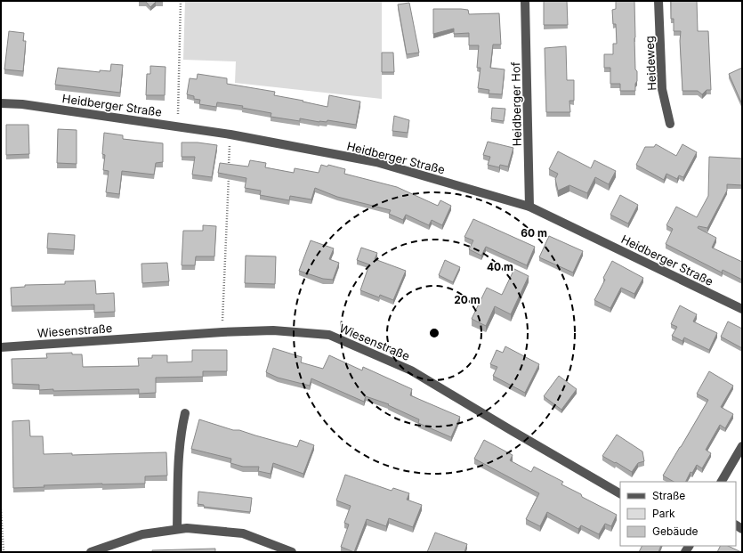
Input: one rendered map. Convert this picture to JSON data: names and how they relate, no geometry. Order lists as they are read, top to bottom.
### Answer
{
  "streets": {
    "street": [
      "Heideweg",
      "Heidberger Hof",
      "Heidberger Straße",
      "Wiesenstraße"
    ]
  },
  "crossings": [
    ["Heidberger Hof", "Heidberger Straße"]
  ],
  "legend": ["Straße", "Park", "Gebäude"],
  "rings": ["60 m", "40 m", "20 m"]
}
